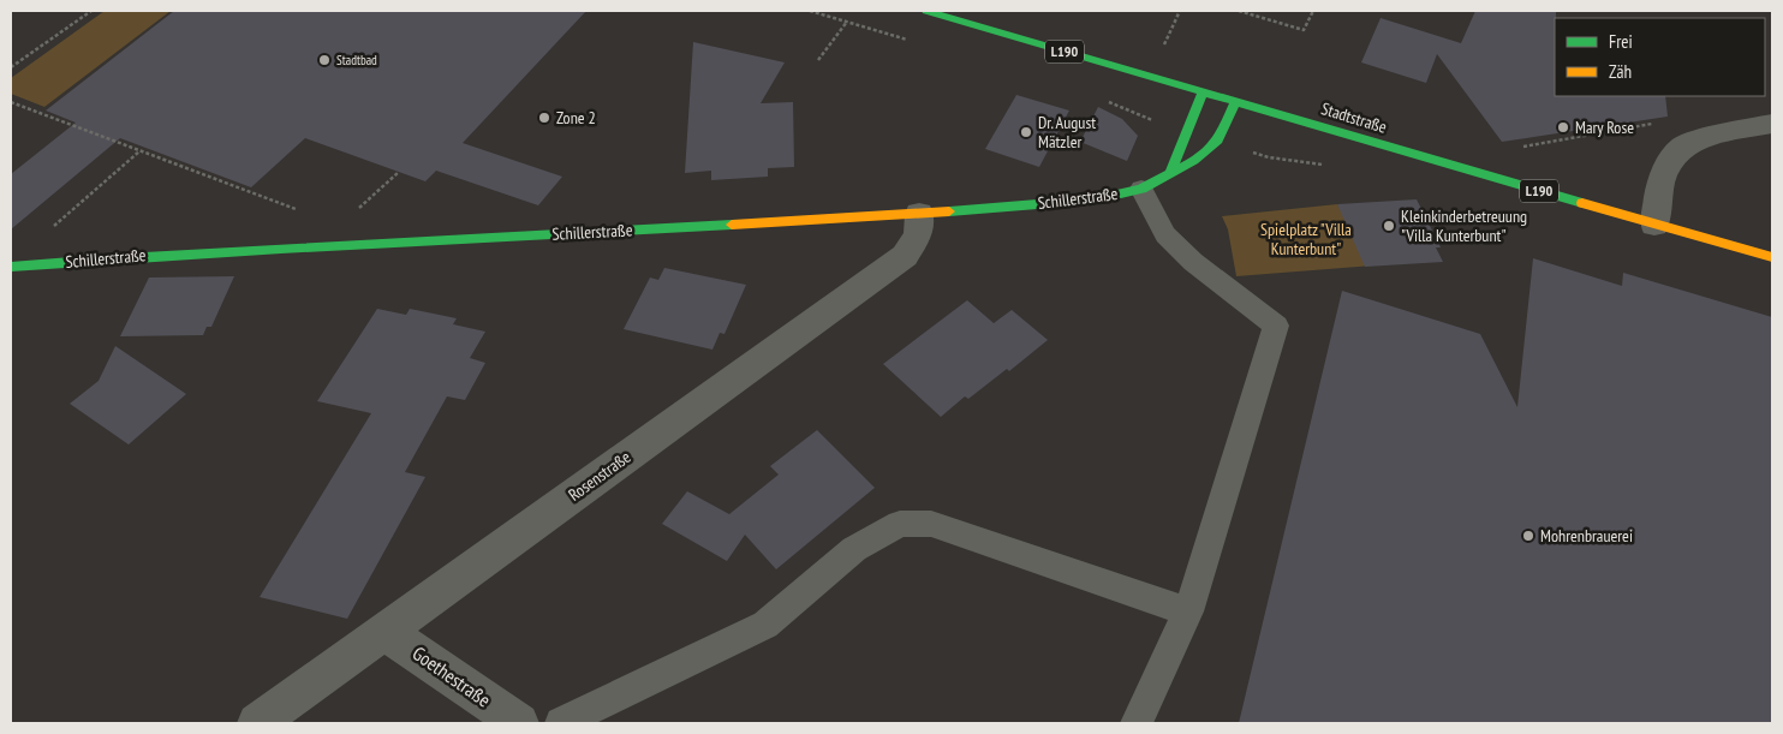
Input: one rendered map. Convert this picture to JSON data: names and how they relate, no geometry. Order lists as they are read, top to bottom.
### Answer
{
  "streets": {
    "street": [
      "L190",
      "Stadtstraße",
      "Schillerstraße",
      "Rosenstraße",
      "Goethestraße"
    ]
  },
  "crossings": [
    ["Stadtstraße", "Schillerstraße"],
    ["Schillerstraße", "Rosenstraße"],
    ["Rosenstraße", "Goethestraße"]
  ],
  "parks": ["Spielplatz \"Villa Kunterbunt\""],
  "places": [
    "Stadtbad",
    "Zone 2",
    "Mary Rose",
    "Dr. August Mätzler",
    "Kleinkinderbetreuung \"Villa Kunterbunt\"",
    "Mohrenbrauerei"
  ],
  "legend": ["Frei", "Zäh"]
}
